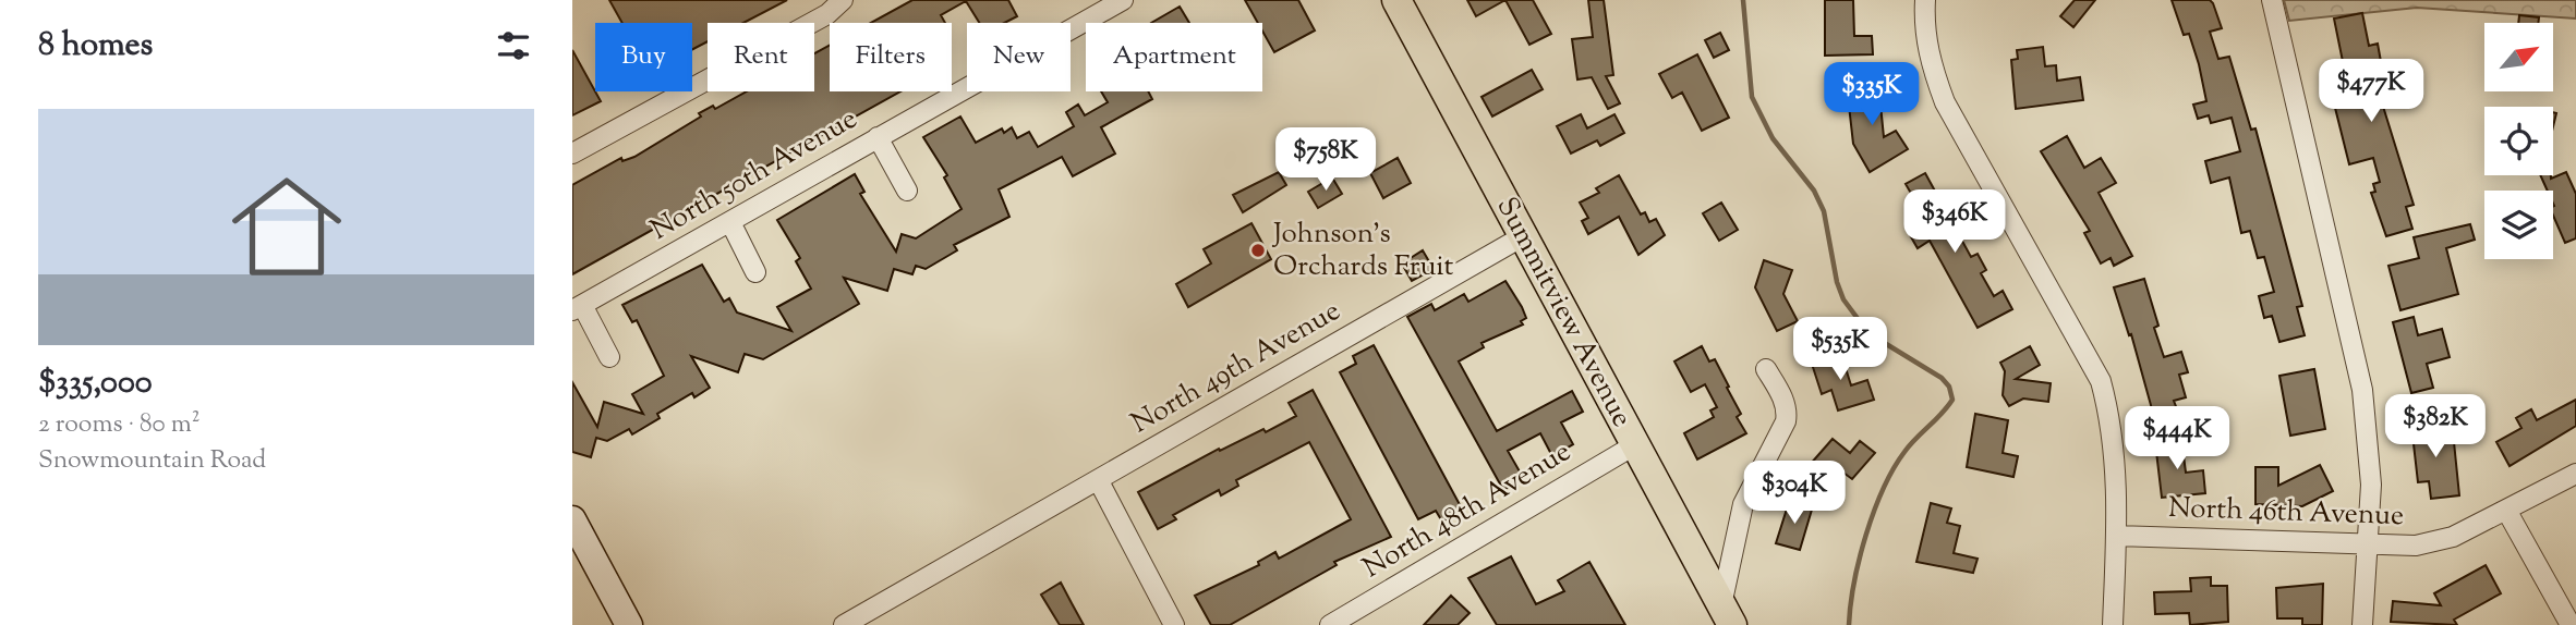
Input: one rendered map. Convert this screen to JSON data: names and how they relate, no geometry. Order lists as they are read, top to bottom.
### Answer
{
  "streets": {
    "main road": ["Summitview Avenue"],
    "street": [
      "North 50th Avenue",
      "North 49th Avenue",
      "North 48th Avenue",
      "North 46th Avenue"
    ]
  },
  "crossings": [
    ["Summitview Avenue", "North 49th Avenue"],
    ["Summitview Avenue", "North 48th Avenue"]
  ],
  "places": ["Johnson's Orchards Fruit"],
  "north": "top right",
  "page": {
    "heading": "8 homes",
    "chip": [
      "Buy",
      "Rent",
      "Filters",
      "New",
      "Apartment"
    ],
    "price": [
      "$477K",
      "$335K",
      "$758K",
      "$346K",
      "$535K",
      "$382K",
      "$444K",
      "$304K"
    ],
    "list": [
      {
        "name": "$335,000",
        "note": "2 rooms · 80 m² · Snowmountain Road"
      }
    ]
  }
}
